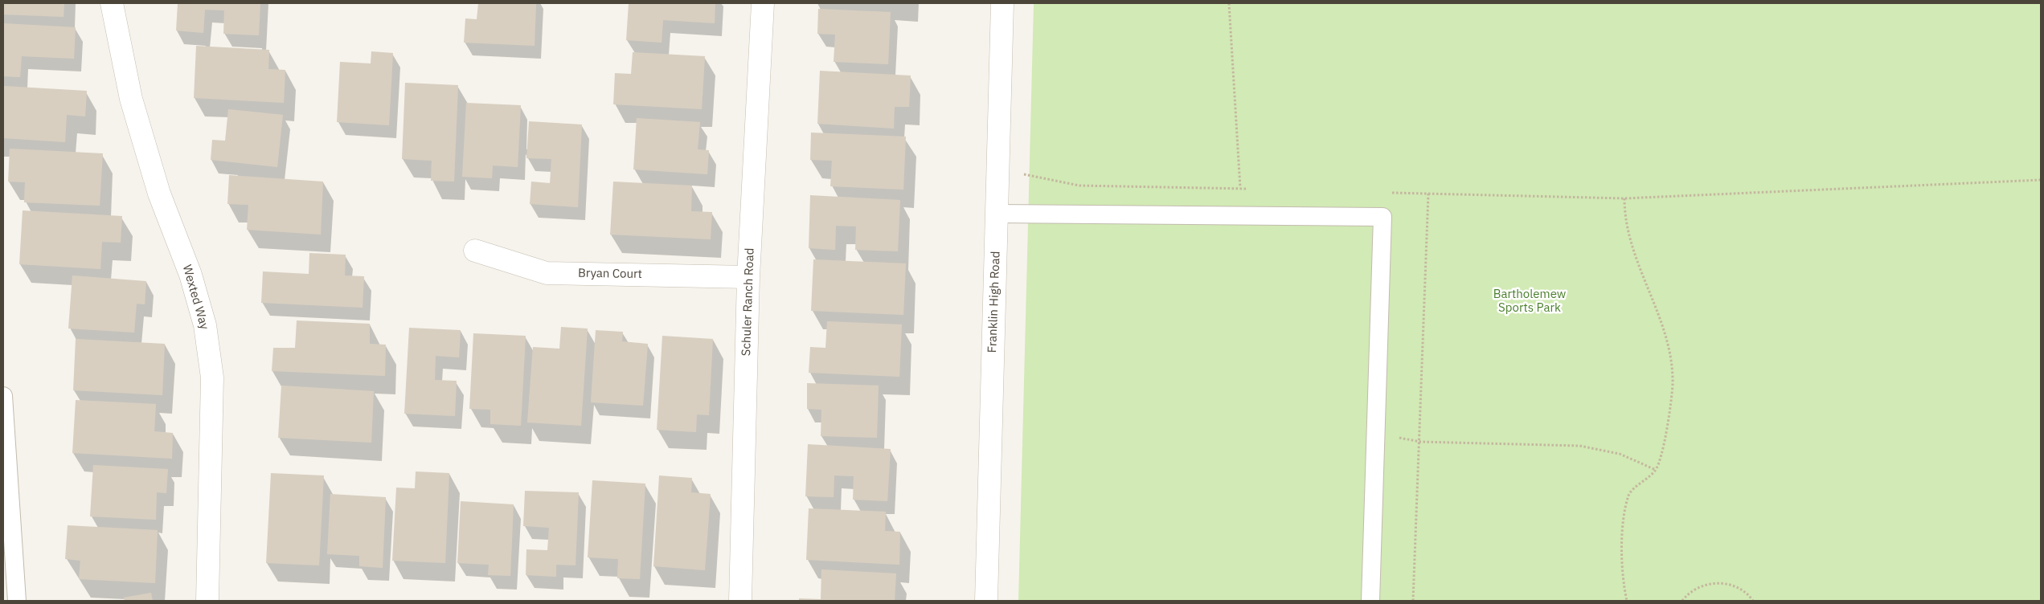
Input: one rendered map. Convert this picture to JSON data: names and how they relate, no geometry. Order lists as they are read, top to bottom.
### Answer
{
  "streets": {
    "street": [
      "Bryan Court",
      "Wexted Way",
      "Schuler Ranch Road",
      "Franklin High Road"
    ]
  },
  "crossings": [
    ["Bryan Court", "Schuler Ranch Road"]
  ],
  "parks": ["Bartholemew Sports Park"]
}
